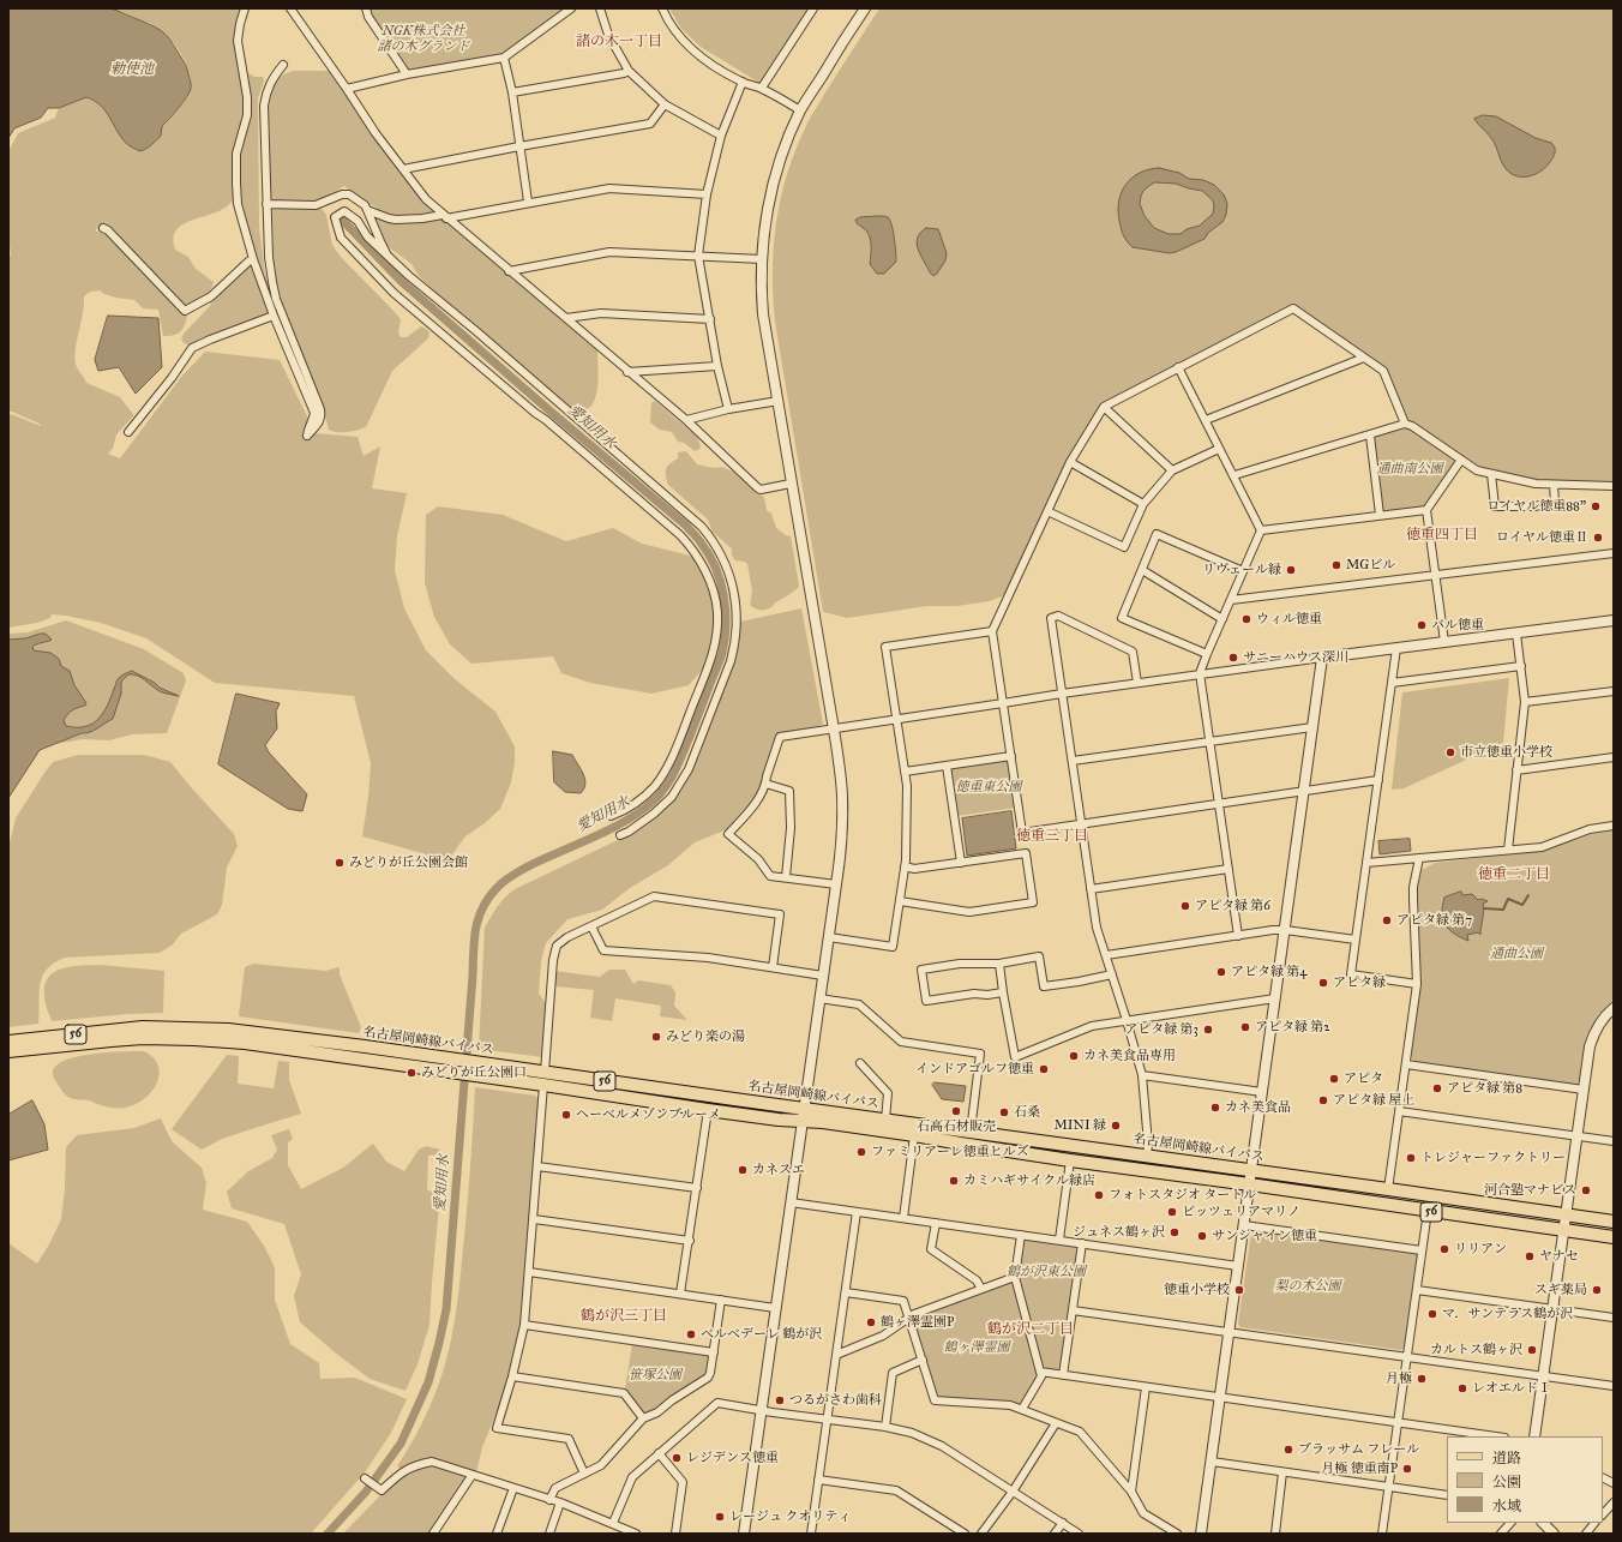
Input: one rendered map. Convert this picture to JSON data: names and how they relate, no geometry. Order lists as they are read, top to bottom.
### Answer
{
  "streets": {
    "main road": ["56", "名古屋岡崎線バイパス"]
  },
  "districts": [
    "諸の木一丁目",
    "徳重四丁目",
    "徳重三丁目",
    "徳重二丁目",
    "鶴が沢三丁目",
    "鶴が沢二丁目"
  ],
  "water": ["勅使池", "愛知用水"],
  "parks": [
    "NGK株式会社 諸の木グランド",
    "通曲南公園",
    "徳重東公園",
    "通曲公園",
    "鶴が沢東公園",
    "梨の木公園",
    "鶴ヶ澤霊園",
    "笹塚公園"
  ],
  "places": [
    "ロイヤル徳重88\"",
    "ロイヤル徳重Ⅱ",
    "MGビル",
    "リヴェール緑",
    "ウィル徳重",
    "バル徳重",
    "サニーハウス深川",
    "市立徳重小学校",
    "みどりが丘公園会館",
    "アピタ緑 第6",
    "アピタ緑 第7",
    "アピタ緑 第4",
    "アピタ緑",
    "アピタ緑 第2",
    "アピタ緑 第3",
    "みどり楽の湯",
    "カネ美食品専用",
    "インドアゴルフ徳重",
    "みどりが丘公園口",
    "アピタ",
    "アピタ緑 第8",
    "アピタ緑 屋上",
    "カネ美食品",
    "石高石材販売",
    "石桑",
    "ヘーベルメゾンブルーメ",
    "MINI 緑",
    "ファミリアーレ徳重ヒルズ",
    "トレジャーファクトリー",
    "カネスエ",
    "カミハギサイクル緑店",
    "河合塾マナビス",
    "フォトスタジオ タートル",
    "ピッツェリアマリノ",
    "ジュネス鶴ヶ沢",
    "サンシャイン徳重",
    "リリアン",
    "ヤナセ",
    "徳重小学校",
    "スギ薬局",
    "マ．サンテラス鶴が沢",
    "鶴ヶ澤霊園P",
    "ベルベデーレ 鶴が沢",
    "カルトス鶴ヶ沢",
    "月極",
    "レオエルドⅠ",
    "つるがさわ歯科",
    "ブラッサム フレール",
    "レジデンス徳重",
    "月極 徳重南P",
    "レージュ クオリティ"
  ],
  "legend": ["道路", "公園", "水域"]
}
